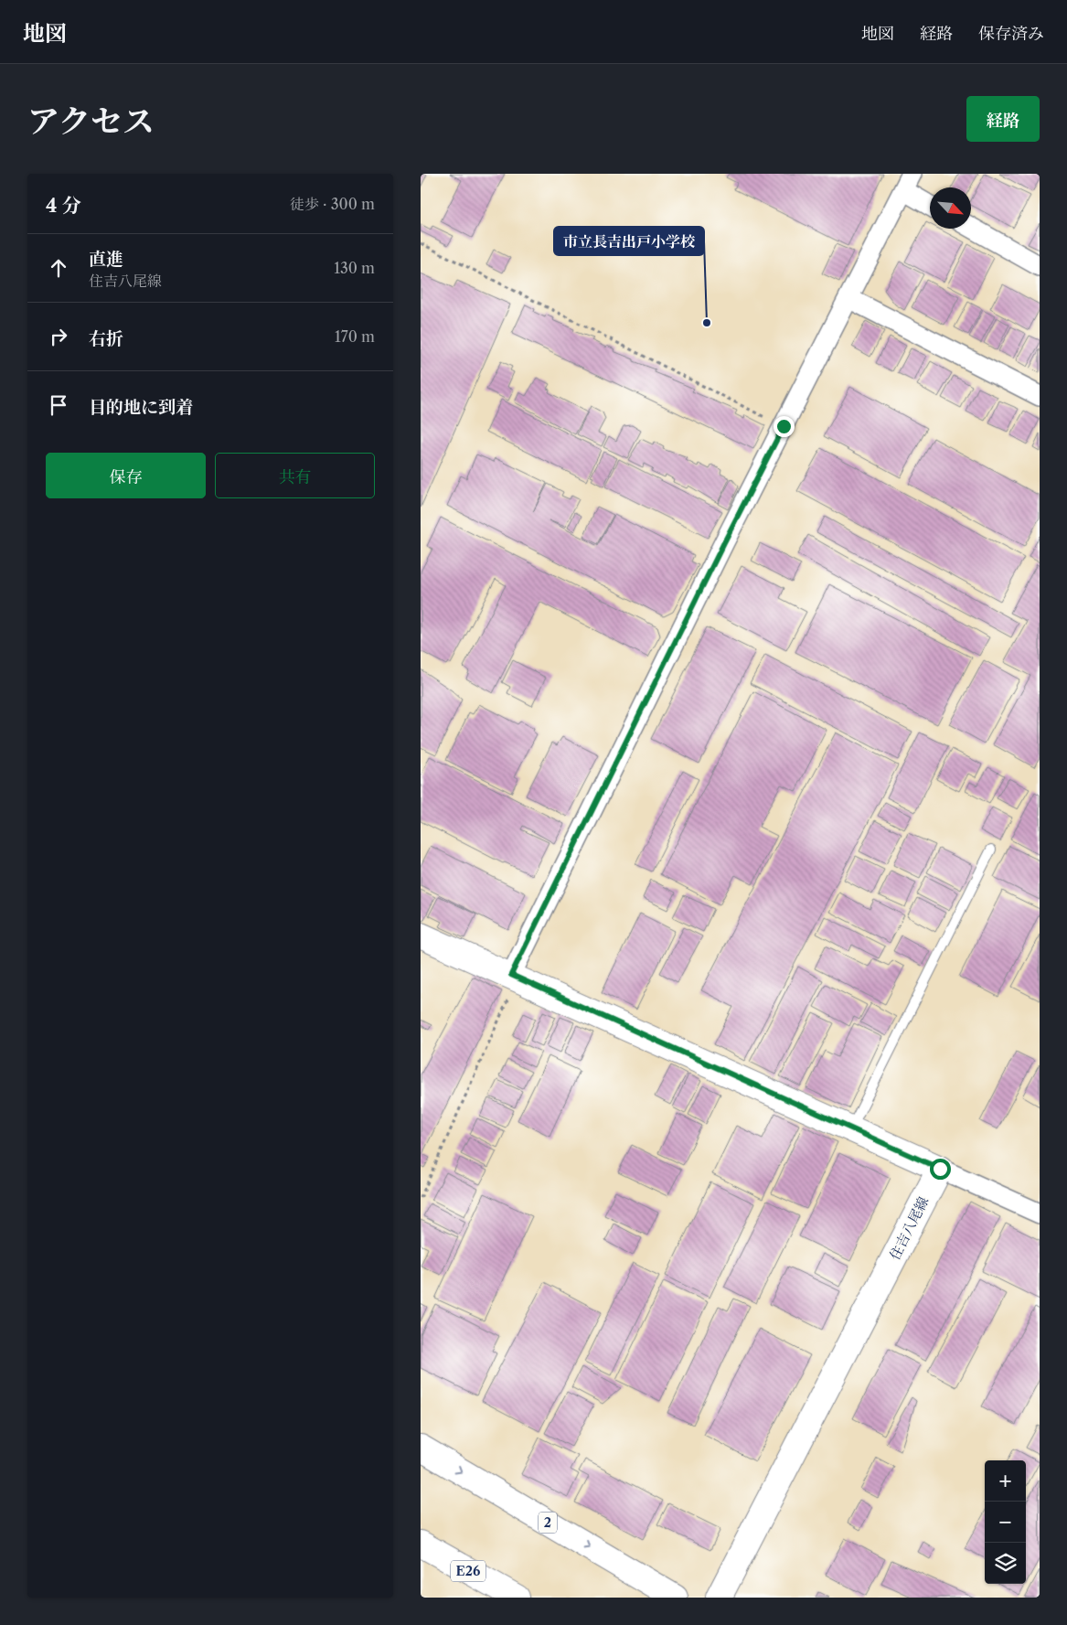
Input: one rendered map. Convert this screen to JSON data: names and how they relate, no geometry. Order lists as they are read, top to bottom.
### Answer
{
  "streets": {
    "main road": ["住吉八尾線", "2", "E26"]
  },
  "places": ["市立長吉出戸小学校"],
  "north": "bottom right",
  "page": {
    "header": "地図",
    "nav": ["地図", "経路", "保存済み"],
    "title": "アクセス",
    "buttons": [
      "経路",
      ["保存", "共有"]
    ],
    "heading": ["4 分", "徒歩 · 300 m"],
    "list": [
      ["直進", "住吉八尾線", "130 m"],
      ["右折", "170 m"],
      "目的地に到着"
    ],
    "map_buttons": ["+", "−"]
  }
}
